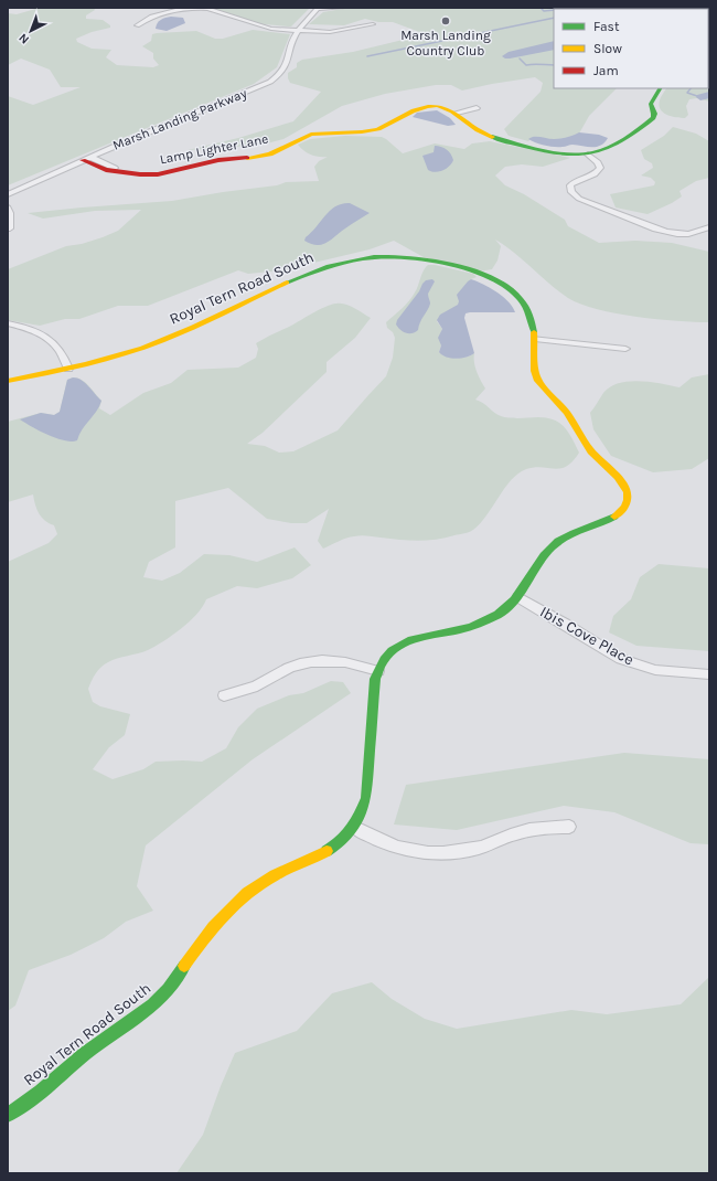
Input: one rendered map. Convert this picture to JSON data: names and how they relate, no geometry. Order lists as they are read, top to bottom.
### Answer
{
  "streets": {
    "street": [
      "Marsh Landing Parkway",
      "Lamp Lighter Lane",
      "Royal Tern Road South",
      "Ibis Cove Place"
    ]
  },
  "crossings": [
    ["Marsh Landing Parkway", "Lamp Lighter Lane"],
    ["Royal Tern Road South", "Ibis Cove Place"]
  ],
  "places": ["Marsh Landing Country Club"],
  "legend": ["Fast", "Slow", "Jam"],
  "north": "bottom left"
}
